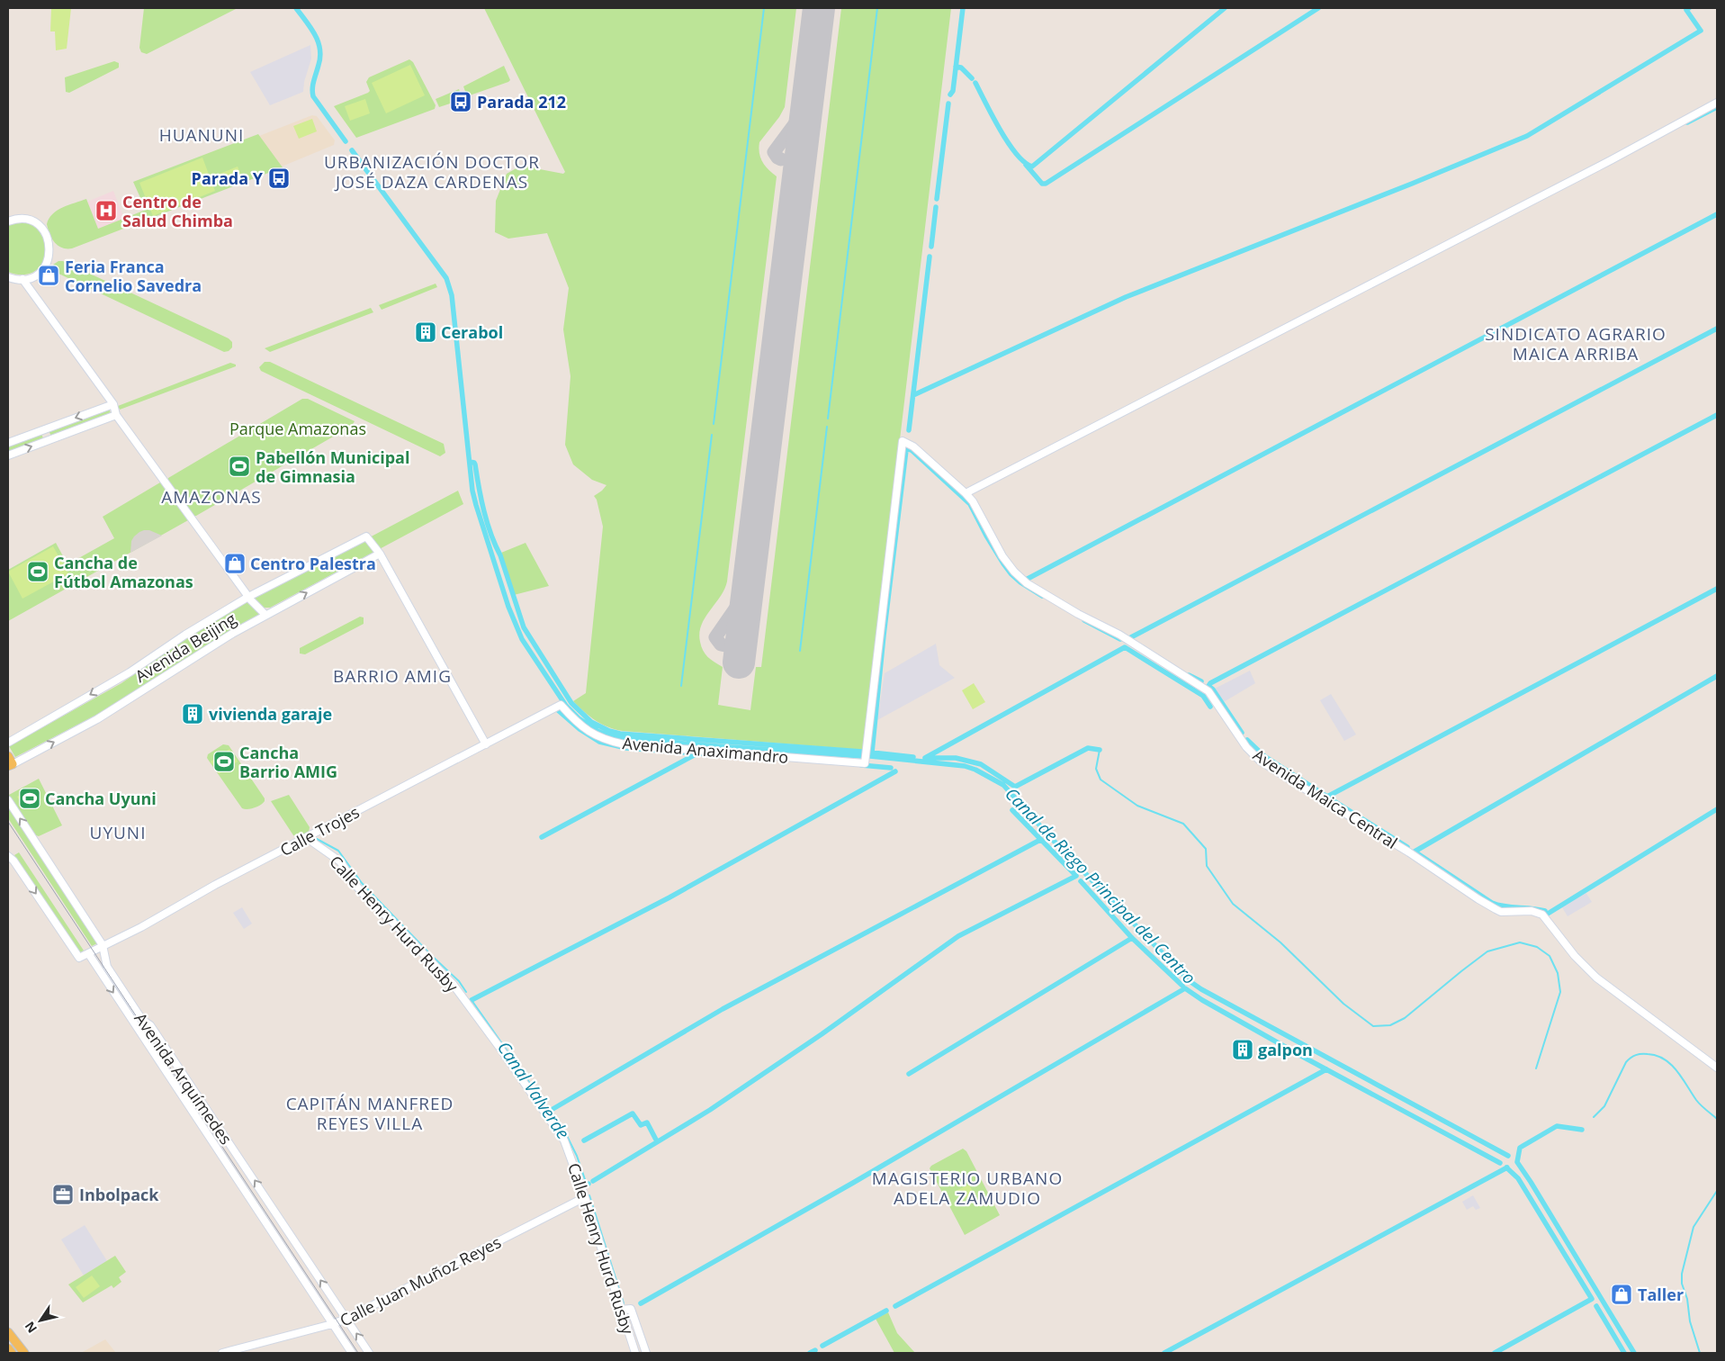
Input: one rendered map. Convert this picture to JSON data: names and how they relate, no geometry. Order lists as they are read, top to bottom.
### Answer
{
  "streets": {
    "street": [
      "Avenida Beijing",
      "Avenida Anaximandro",
      "Avenida Maica Central",
      "Calle Trojes",
      "Calle Henry Hurd Rusby",
      "Avenida Arquímedes",
      "Calle Juan Muñoz Reyes"
    ]
  },
  "crossings": [
    ["Avenida Anaximandro", "Avenida Maica Central"],
    ["Avenida Anaximandro", "Calle Trojes"],
    ["Calle Trojes", "Calle Henry Hurd Rusby"],
    ["Calle Trojes", "Avenida Arquímedes"],
    ["Calle Henry Hurd Rusby", "Calle Juan Muñoz Reyes"],
    ["Avenida Arquímedes", "Calle Juan Muñoz Reyes"]
  ],
  "districts": [
    "HUANUNI",
    "URBANIZACIÓN DOCTOR JOSÉ DAZA CARDENAS",
    "SINDICATO AGRARIO MAICA ARRIBA",
    "AMAZONAS",
    "BARRIO AMIG",
    "UYUNI",
    "CAPITÁN MANFRED REYES VILLA",
    "MAGISTERIO URBANO ADELA ZAMUDIO"
  ],
  "water": ["Canal de Riego Principal del Centro", "Canal Valverde"],
  "parks": ["Parque Amazonas"],
  "places": {
    "bus stop": ["Parada 212", "Parada Y"],
    "hospital": ["Centro de Salud Chimba"],
    "shop": ["Feria Franca Cornelio Savedra", "Centro Palestra", "Taller"],
    "building": ["Cerabol", "vivienda garaje", "galpon"],
    "sports": [
      "Pabellón Municipal de Gimnasia",
      "Cancha de Fútbol Amazonas",
      "Cancha Barrio AMIG",
      "Cancha Uyuni"
    ],
    "office": ["Inbolpack"]
  },
  "north": "bottom left"
}
